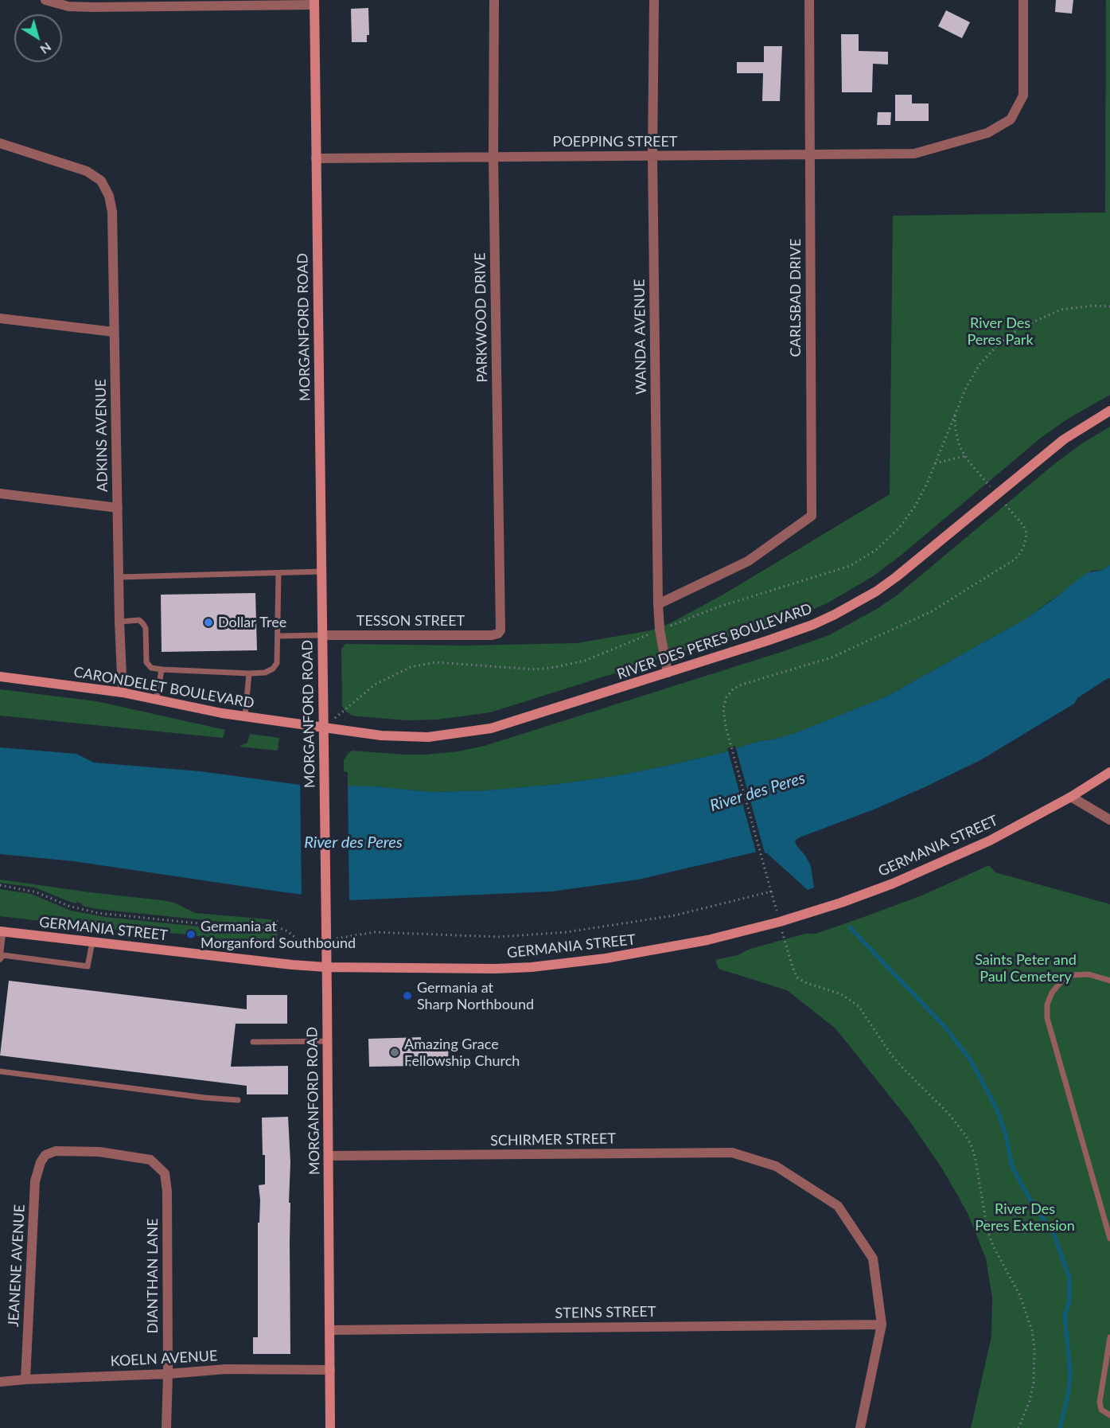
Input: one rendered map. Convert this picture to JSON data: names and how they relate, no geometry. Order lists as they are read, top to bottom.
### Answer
{
  "streets": {
    "main road": [
      "MORGANFORD ROAD",
      "RIVER DES PERES BOULEVARD",
      "CARONDELET BOULEVARD",
      "GERMANIA STREET"
    ],
    "street": [
      "POEPPING STREET",
      "CARLSBAD DRIVE",
      "PARKWOOD DRIVE",
      "WANDA AVENUE",
      "ADKINS AVENUE",
      "TESSON STREET",
      "SCHIRMER STREET",
      "JEANENE AVENUE",
      "DIANTHAN LANE",
      "STEINS STREET",
      "KOELN AVENUE"
    ]
  },
  "crossings": [
    ["POEPPING STREET", "CARLSBAD DRIVE"],
    ["POEPPING STREET", "PARKWOOD DRIVE"],
    ["POEPPING STREET", "MORGANFORD ROAD"],
    ["POEPPING STREET", "WANDA AVENUE"],
    ["CARLSBAD DRIVE", "WANDA AVENUE"],
    ["PARKWOOD DRIVE", "TESSON STREET"],
    ["MORGANFORD ROAD", "TESSON STREET"],
    ["MORGANFORD ROAD", "RIVER DES PERES BOULEVARD"],
    ["MORGANFORD ROAD", "CARONDELET BOULEVARD"],
    ["MORGANFORD ROAD", "GERMANIA STREET"],
    ["MORGANFORD ROAD", "SCHIRMER STREET"],
    ["MORGANFORD ROAD", "STEINS STREET"],
    ["MORGANFORD ROAD", "KOELN AVENUE"],
    ["WANDA AVENUE", "RIVER DES PERES BOULEVARD"],
    ["ADKINS AVENUE", "CARONDELET BOULEVARD"],
    ["RIVER DES PERES BOULEVARD", "CARONDELET BOULEVARD"],
    ["SCHIRMER STREET", "STEINS STREET"],
    ["JEANENE AVENUE", "DIANTHAN LANE"],
    ["JEANENE AVENUE", "KOELN AVENUE"],
    ["DIANTHAN LANE", "KOELN AVENUE"]
  ],
  "water": ["River des Peres"],
  "parks": ["River Des Peres Park", "Saints Peter and Paul Cemetery", "River Des Peres Extension"],
  "places": [
    "Dollar Tree",
    "Germania at Morganford Southbound",
    "Germania at Sharp Northbound",
    "Amazing Grace Fellowship Church"
  ],
  "north": "bottom right"
}
